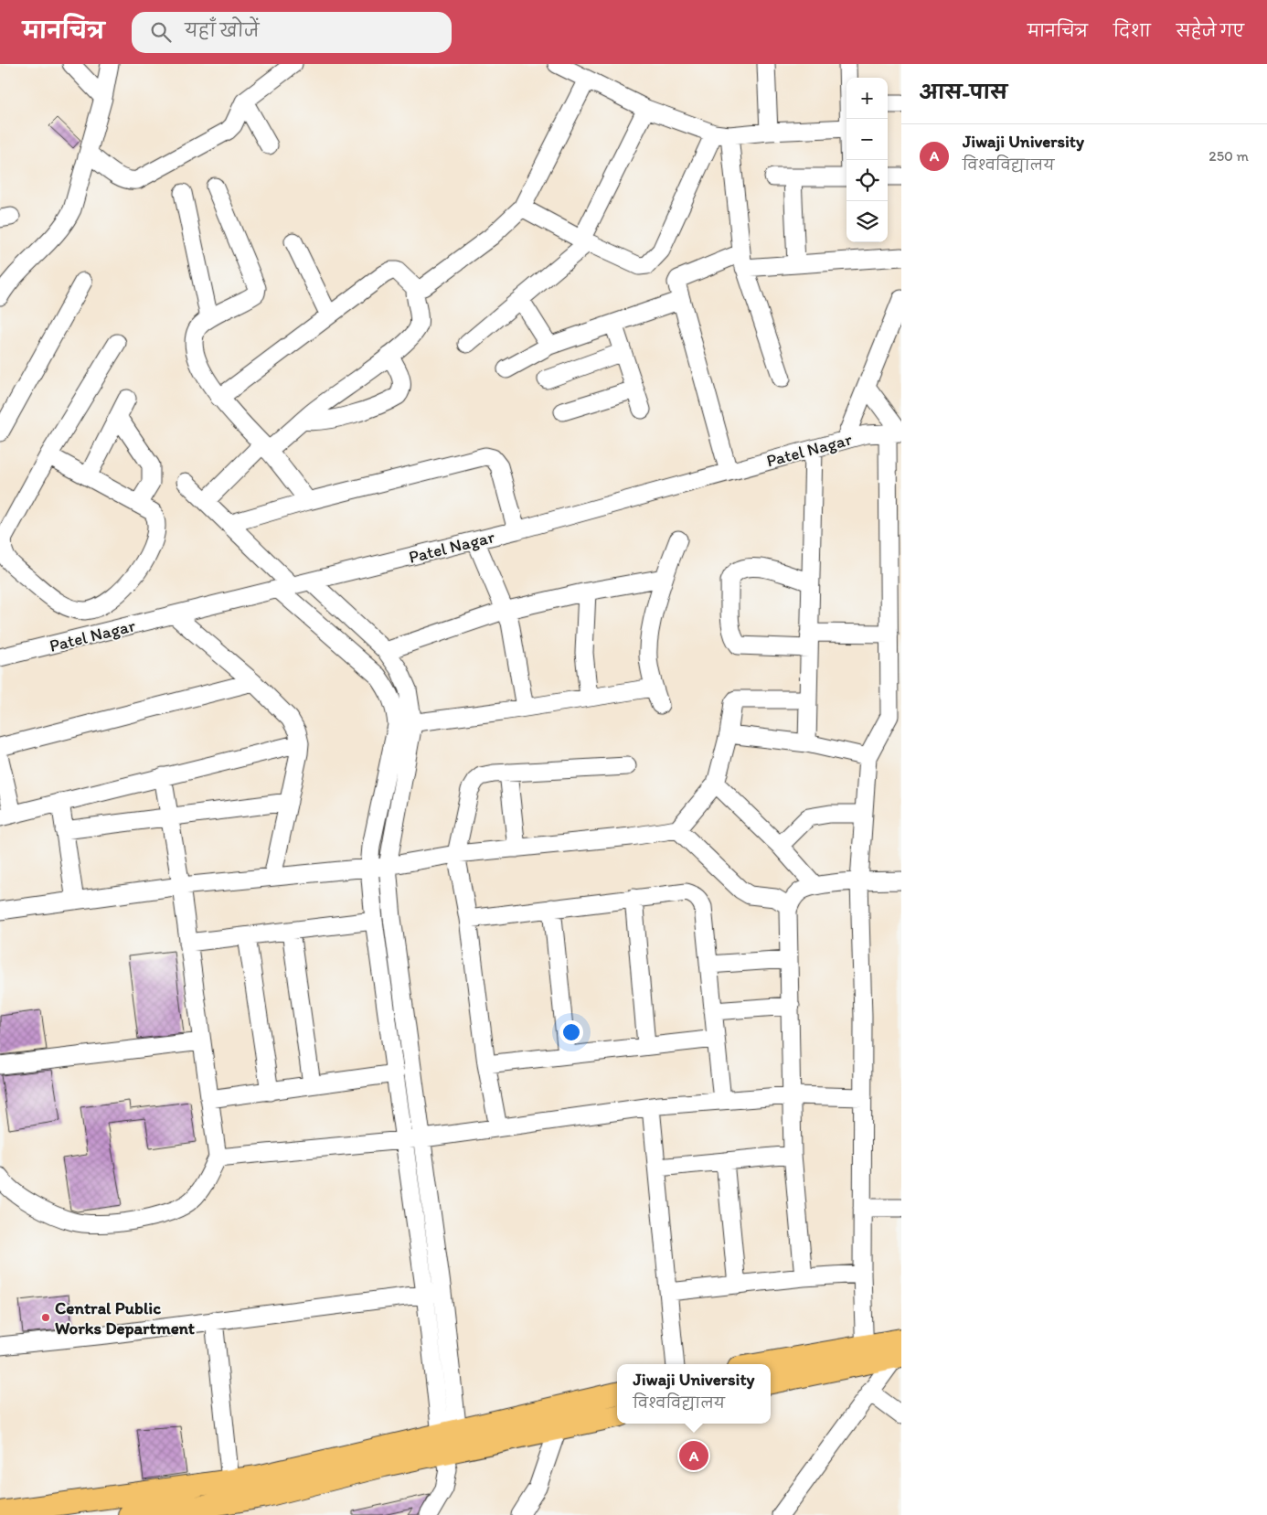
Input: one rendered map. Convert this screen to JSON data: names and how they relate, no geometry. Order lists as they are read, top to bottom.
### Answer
{
  "streets": {
    "street": ["Patel Nagar"]
  },
  "places": ["Central Public Works Department"],
  "page": {
    "header": "मानचित्र",
    "search": "यहाँ खोजें",
    "nav": ["मानचित्र", "दिशा", "सहेजे गए"],
    "heading": "आस-पास",
    "map_buttons": ["+", "−"],
    "list": [
      {
        "mark": "A",
        "name": "Jiwaji University",
        "note": "विश्वविद्यालय",
        "value": "250 m"
      }
    ],
    "popup": ["Jiwaji University", "विश्वविद्यालय"],
    "pins": "A"
  }
}
